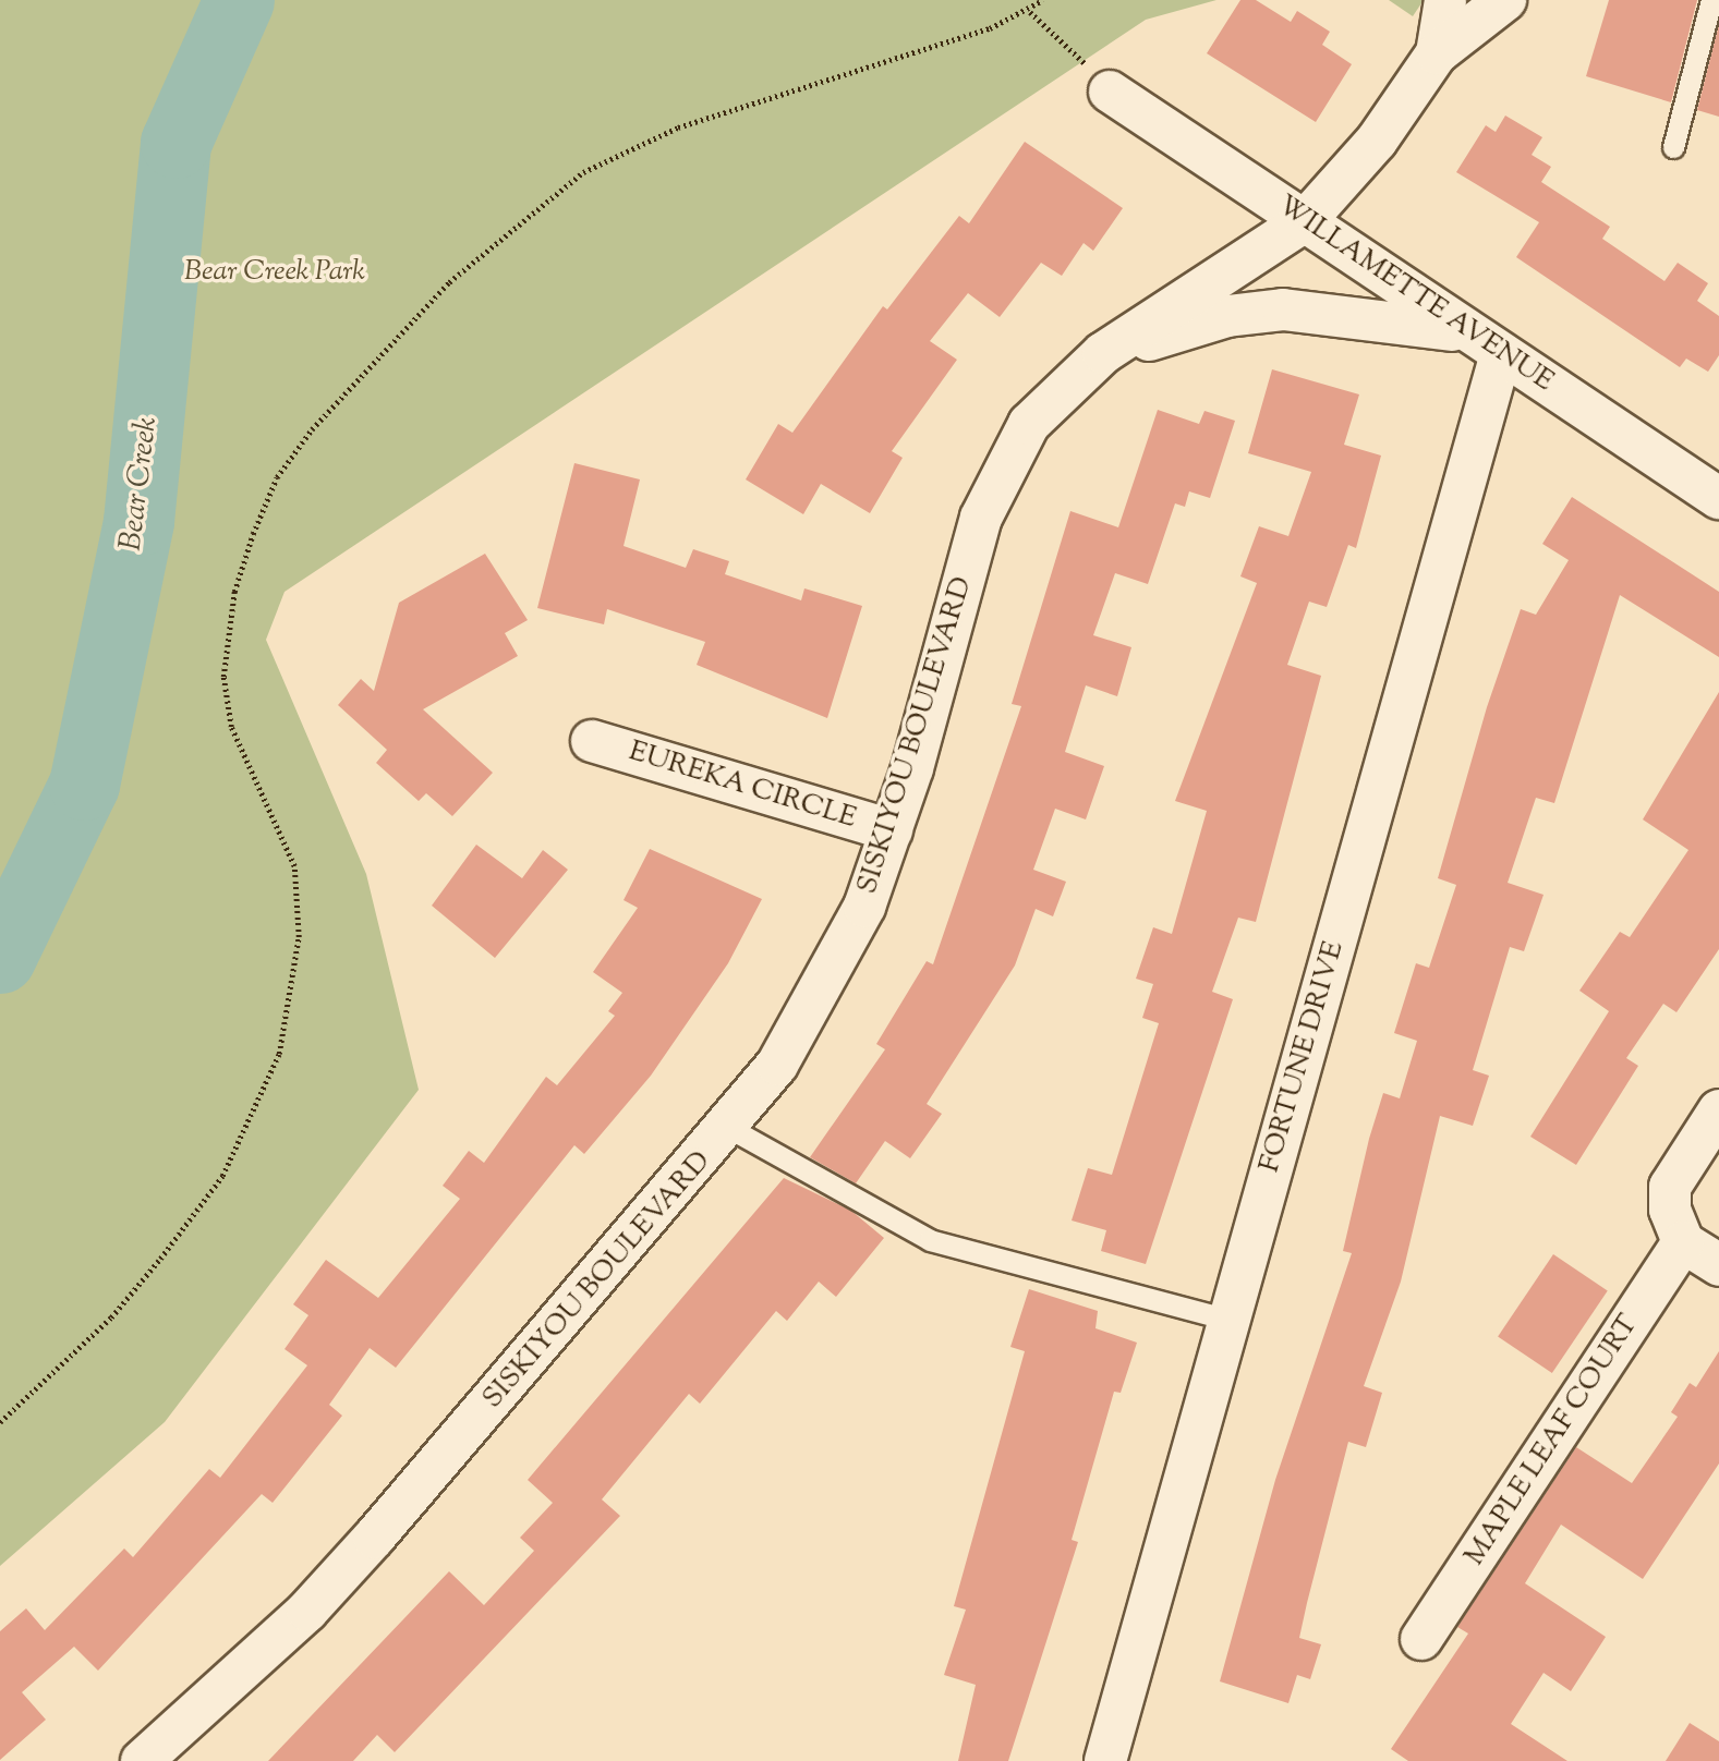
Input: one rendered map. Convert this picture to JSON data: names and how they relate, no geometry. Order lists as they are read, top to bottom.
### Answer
{
  "streets": {
    "street": [
      "WILLAMETTE AVENUE",
      "SISKIYOU BOULEVARD",
      "EUREKA CIRCLE",
      "FORTUNE DRIVE",
      "MAPLE LEAF COURT"
    ]
  },
  "crossings": [
    ["WILLAMETTE AVENUE", "SISKIYOU BOULEVARD"],
    ["WILLAMETTE AVENUE", "FORTUNE DRIVE"],
    ["SISKIYOU BOULEVARD", "EUREKA CIRCLE"]
  ],
  "water": ["Bear Creek"],
  "parks": ["Bear Creek Park"]
}
